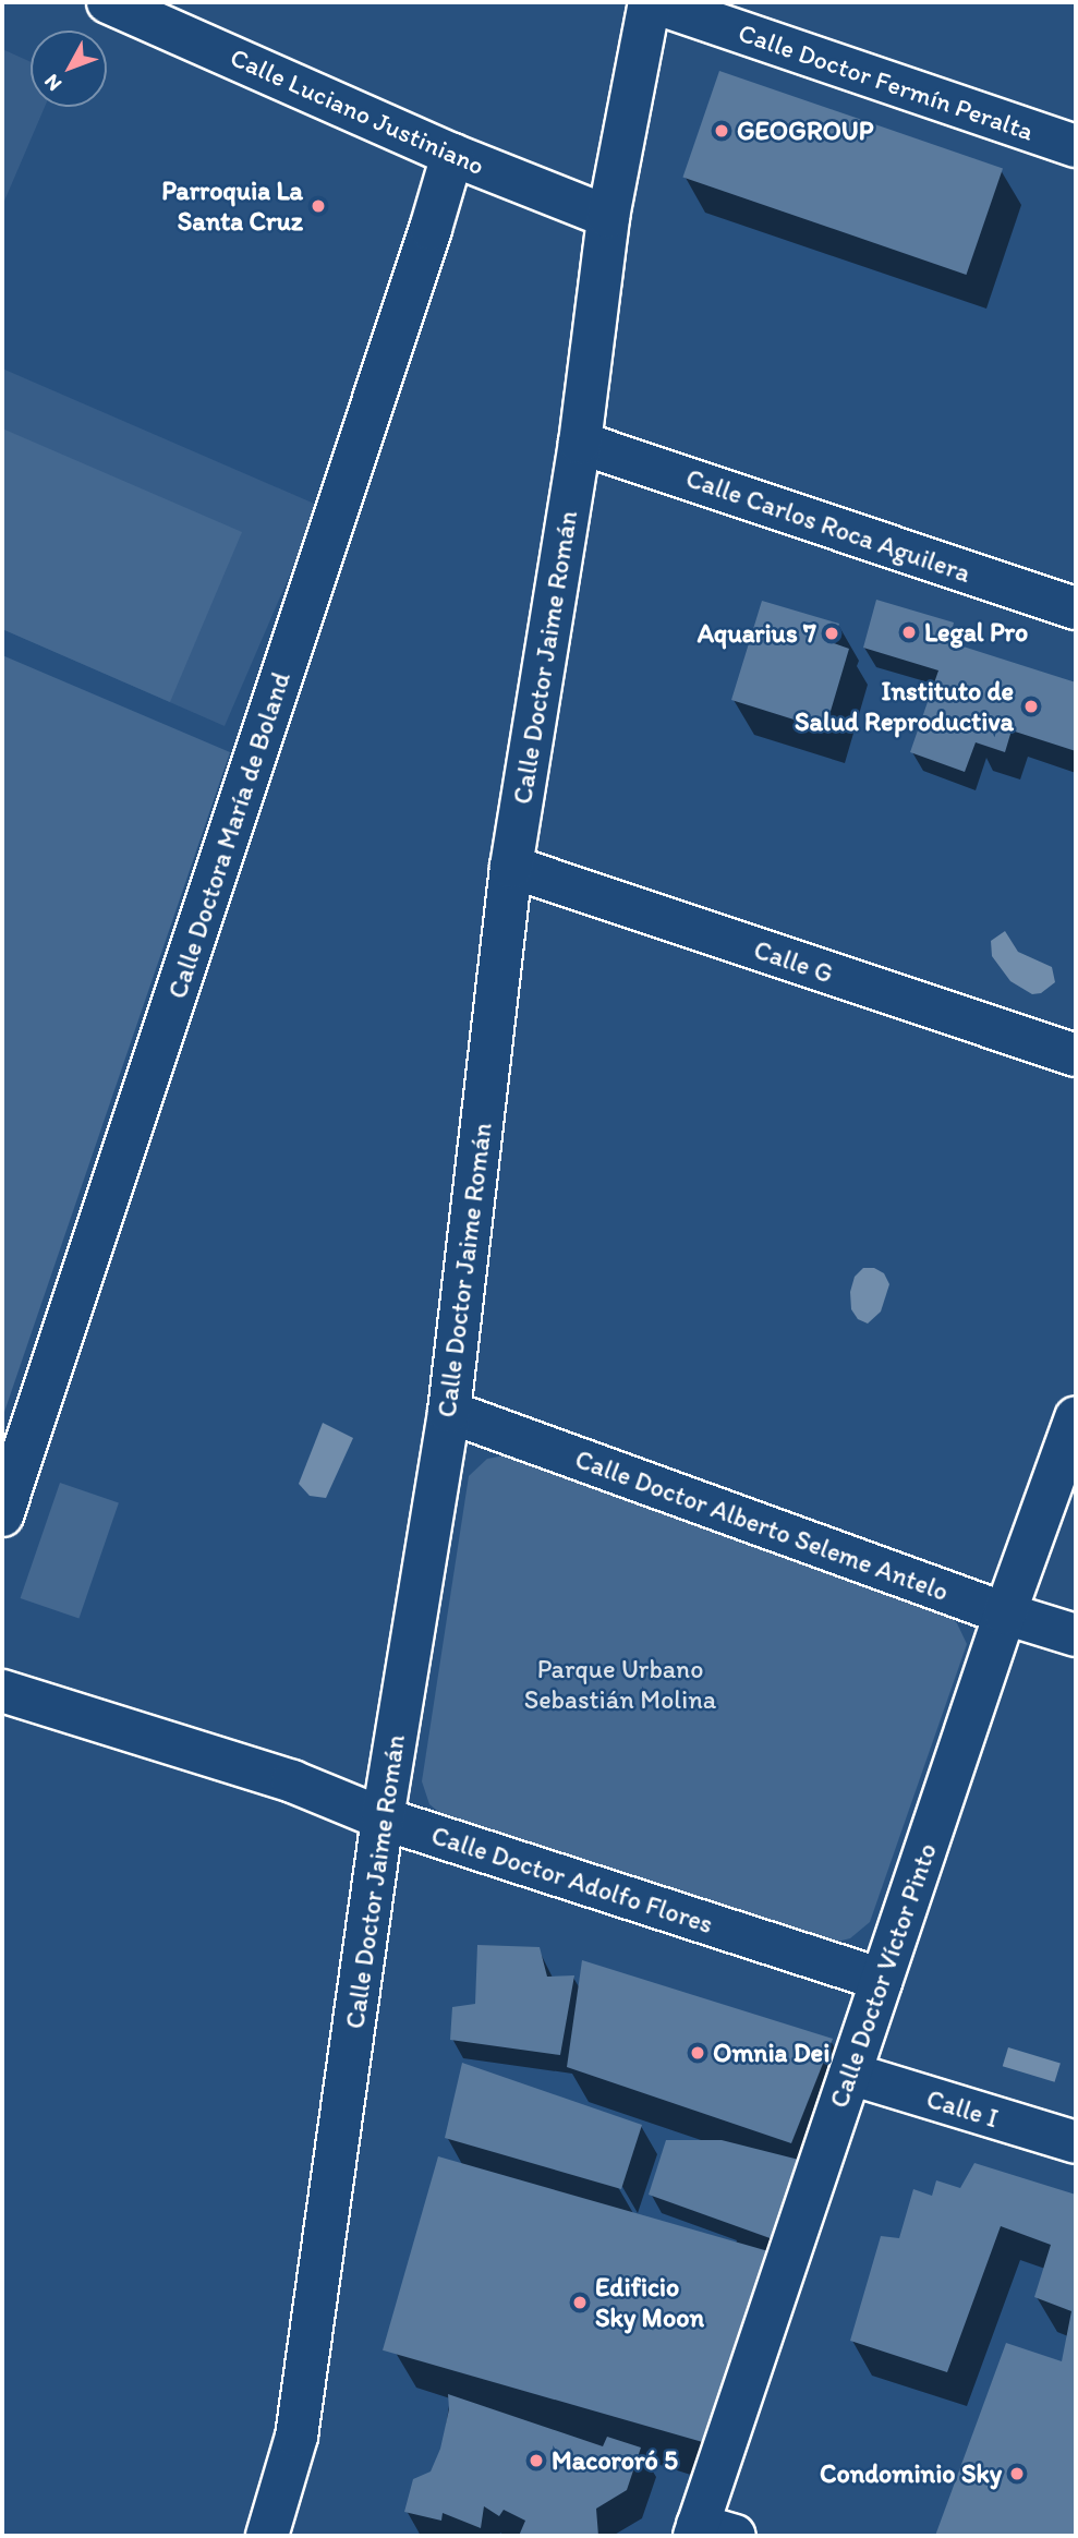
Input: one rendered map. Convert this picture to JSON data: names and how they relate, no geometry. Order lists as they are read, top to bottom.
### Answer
{
  "streets": {
    "street": [
      "Calle Doctor Fermín Peralta",
      "Calle Luciano Justiniano",
      "Calle Carlos Roca Aguilera",
      "Calle Doctor Jaime Román",
      "Calle Doctora María de Boland",
      "Calle G",
      "Calle Doctor Alberto Seleme Antelo",
      "Calle Doctor Adolfo Flores",
      "Calle Doctor Víctor Pinto",
      "Calle I"
    ]
  },
  "crossings": [
    ["Calle Doctor Fermín Peralta", "Calle Doctor Jaime Román"],
    ["Calle Luciano Justiniano", "Calle Doctor Jaime Román"],
    ["Calle Luciano Justiniano", "Calle Doctora María de Boland"],
    ["Calle Carlos Roca Aguilera", "Calle Doctor Jaime Román"],
    ["Calle Doctor Jaime Román", "Calle G"],
    ["Calle Doctor Jaime Román", "Calle Doctor Alberto Seleme Antelo"],
    ["Calle Doctor Jaime Román", "Calle Doctor Adolfo Flores"],
    ["Calle Doctor Alberto Seleme Antelo", "Calle Doctor Víctor Pinto"],
    ["Calle Doctor Adolfo Flores", "Calle Doctor Víctor Pinto"],
    ["Calle Doctor Víctor Pinto", "Calle I"]
  ],
  "parks": ["Parque Urbano Sebastián Molina"],
  "places": [
    "GEOGROUP",
    "Parroquia La Santa Cruz",
    "Legal Pro",
    "Aquarius 7",
    "Instituto de Salud Reproductiva",
    "Omnia Dei",
    "Edificio Sky Moon",
    "Macororó 5",
    "Condominio Sky"
  ],
  "north": "bottom left"
}
